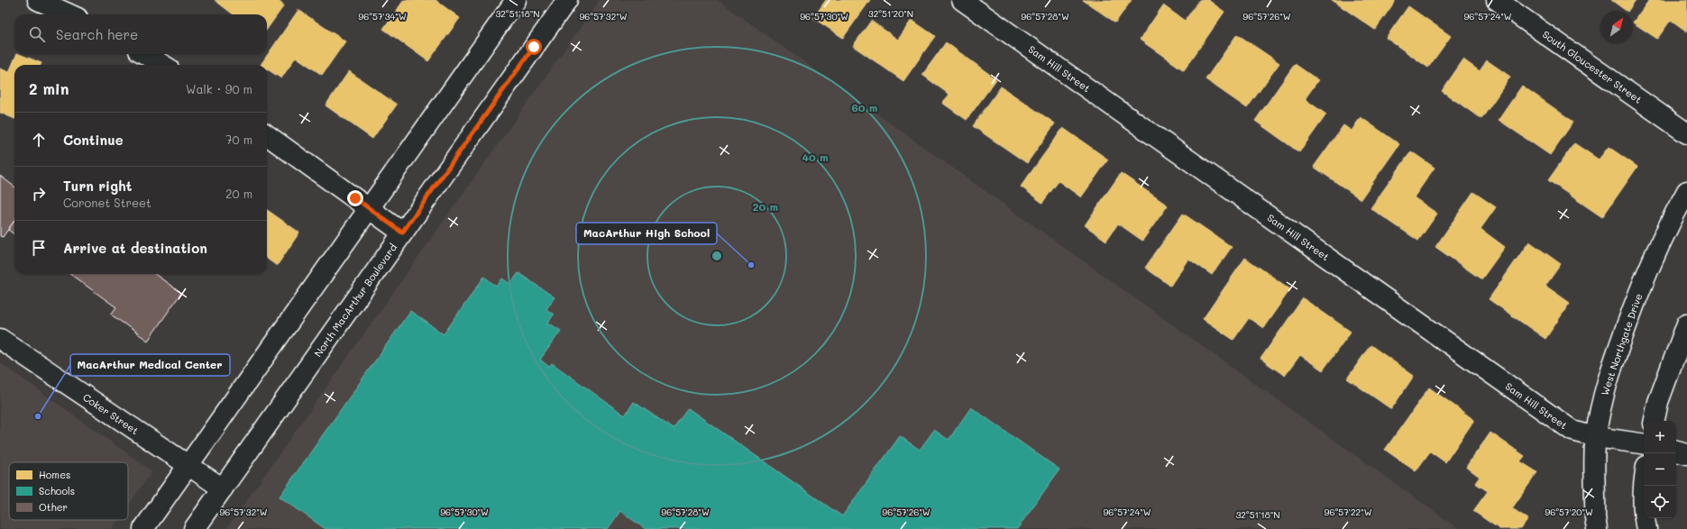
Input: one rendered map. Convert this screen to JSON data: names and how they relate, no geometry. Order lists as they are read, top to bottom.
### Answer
{
  "streets": {
    "main road": [
      "South Gloucester Street",
      "Sam Hill Street",
      "North MacArthur Boulevard",
      "West Northgate Drive",
      "Coker Street"
    ]
  },
  "crossings": [
    ["Sam Hill Street", "West Northgate Drive"],
    ["North MacArthur Boulevard", "Coker Street"]
  ],
  "places": ["MacArthur High School", "MacArthur Medical Center"],
  "legend": ["Homes", "Schools", "Other"],
  "north": "top right",
  "page": {
    "search": "Search here",
    "heading": ["2 min", "Walk · 90 m"],
    "list": [
      ["Continue", "70 m"],
      ["Turn right", "Coronet Street", "20 m"],
      "Arrive at destination"
    ],
    "map_buttons": ["+", "−"]
  },
  "coordinates": [
    "32°51'18\"N",
    "32°51'20\"N",
    "96°57'34\"W",
    "96°57'32\"W",
    "96°57'30\"W",
    "96°57'28\"W",
    "96°57'24\"W",
    "96°57'26\"W",
    "96°57'22\"W",
    "96°57'20\"W"
  ],
  "rings": ["60 m", "40 m", "20 m"]
}
